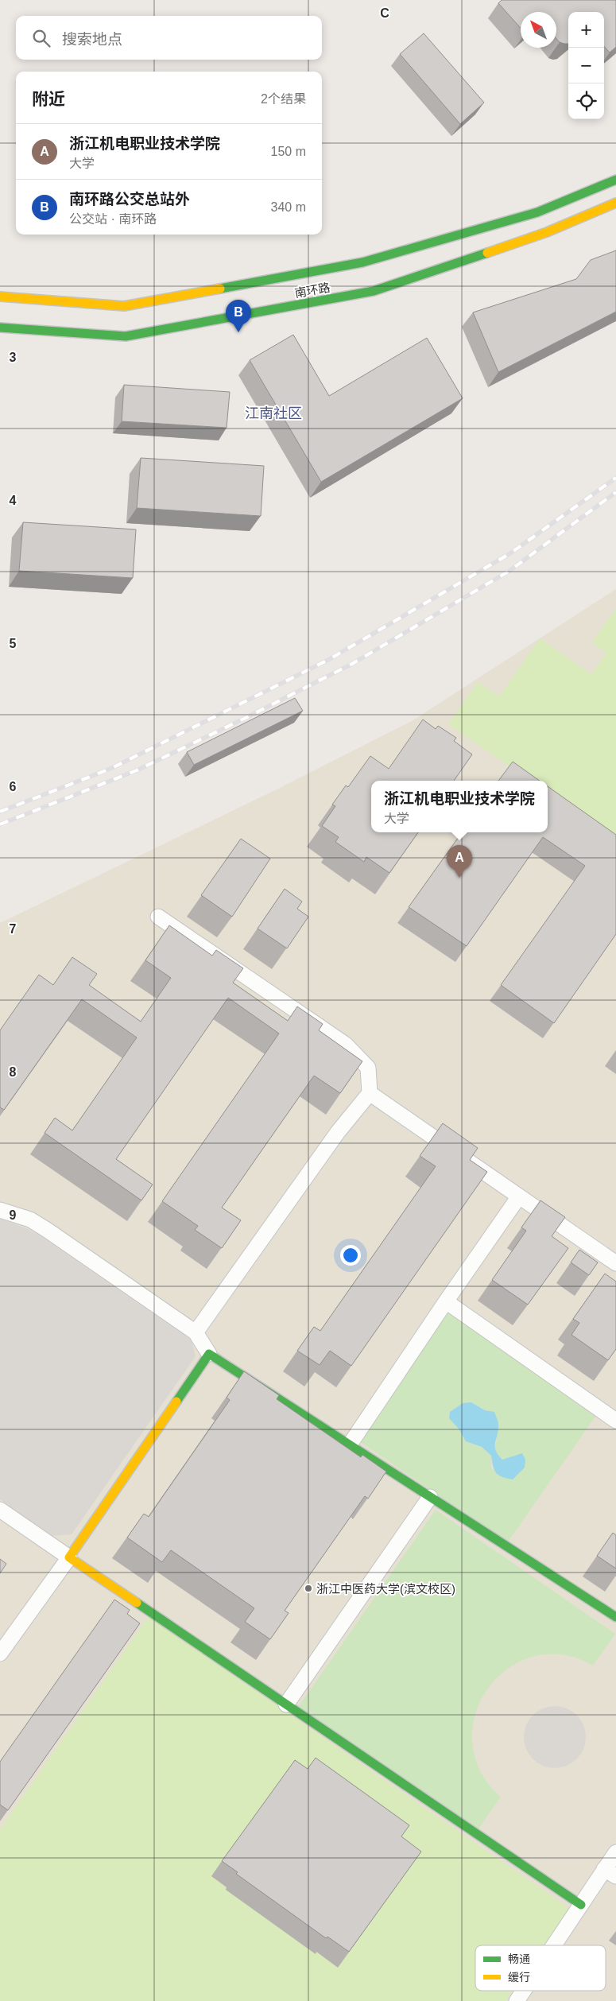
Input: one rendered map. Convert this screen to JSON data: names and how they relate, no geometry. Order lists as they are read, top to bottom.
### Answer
{
  "streets": {
    "street": ["南环路"]
  },
  "districts": ["江南社区"],
  "places": ["浙江中医药大学(滨文校区)"],
  "legend": ["畅通", "缓行"],
  "north": "top left",
  "page": {
    "map_buttons": ["+", "−"],
    "search": "搜索地点",
    "heading": ["附近", "2个结果"],
    "list": [
      {
        "mark": "A",
        "name": "浙江机电职业技术学院",
        "note": "大学",
        "value": "150 m"
      },
      {
        "mark": "B",
        "name": "南环路公交总站外",
        "note": "公交站 · 南环路",
        "value": "340 m"
      }
    ],
    "pins": ["B", "A"],
    "popup": ["浙江机电职业技术学院", "大学"]
  },
  "grid": {
    "columns": ["C"],
    "rows": [
      "3",
      "4",
      "5",
      "6",
      "7",
      "8",
      "9"
    ]
  }
}
